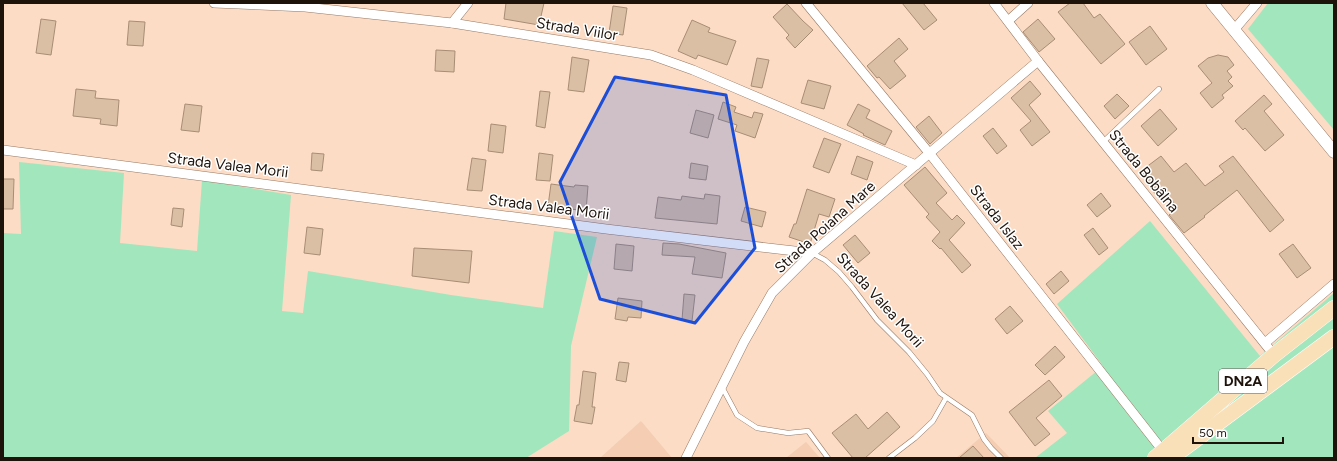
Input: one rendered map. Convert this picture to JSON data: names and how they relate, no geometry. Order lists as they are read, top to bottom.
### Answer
{
  "streets": {
    "main road": ["DN2A"],
    "street": [
      "Strada Viilor",
      "Strada Valea Morii",
      "Strada Bobâlna",
      "Strada Islaz",
      "Strada Poiana Mare"
    ]
  },
  "crossings": [
    ["Strada Viilor", "Strada Poiana Mare"],
    ["Strada Valea Morii", "Strada Poiana Mare"],
    ["Strada Bobâlna", "Strada Poiana Mare"],
    ["Strada Bobâlna", "DN2A"],
    ["Strada Islaz", "Strada Poiana Mare"],
    ["Strada Islaz", "DN2A"]
  ],
  "scale_bar": "50 m"
}
